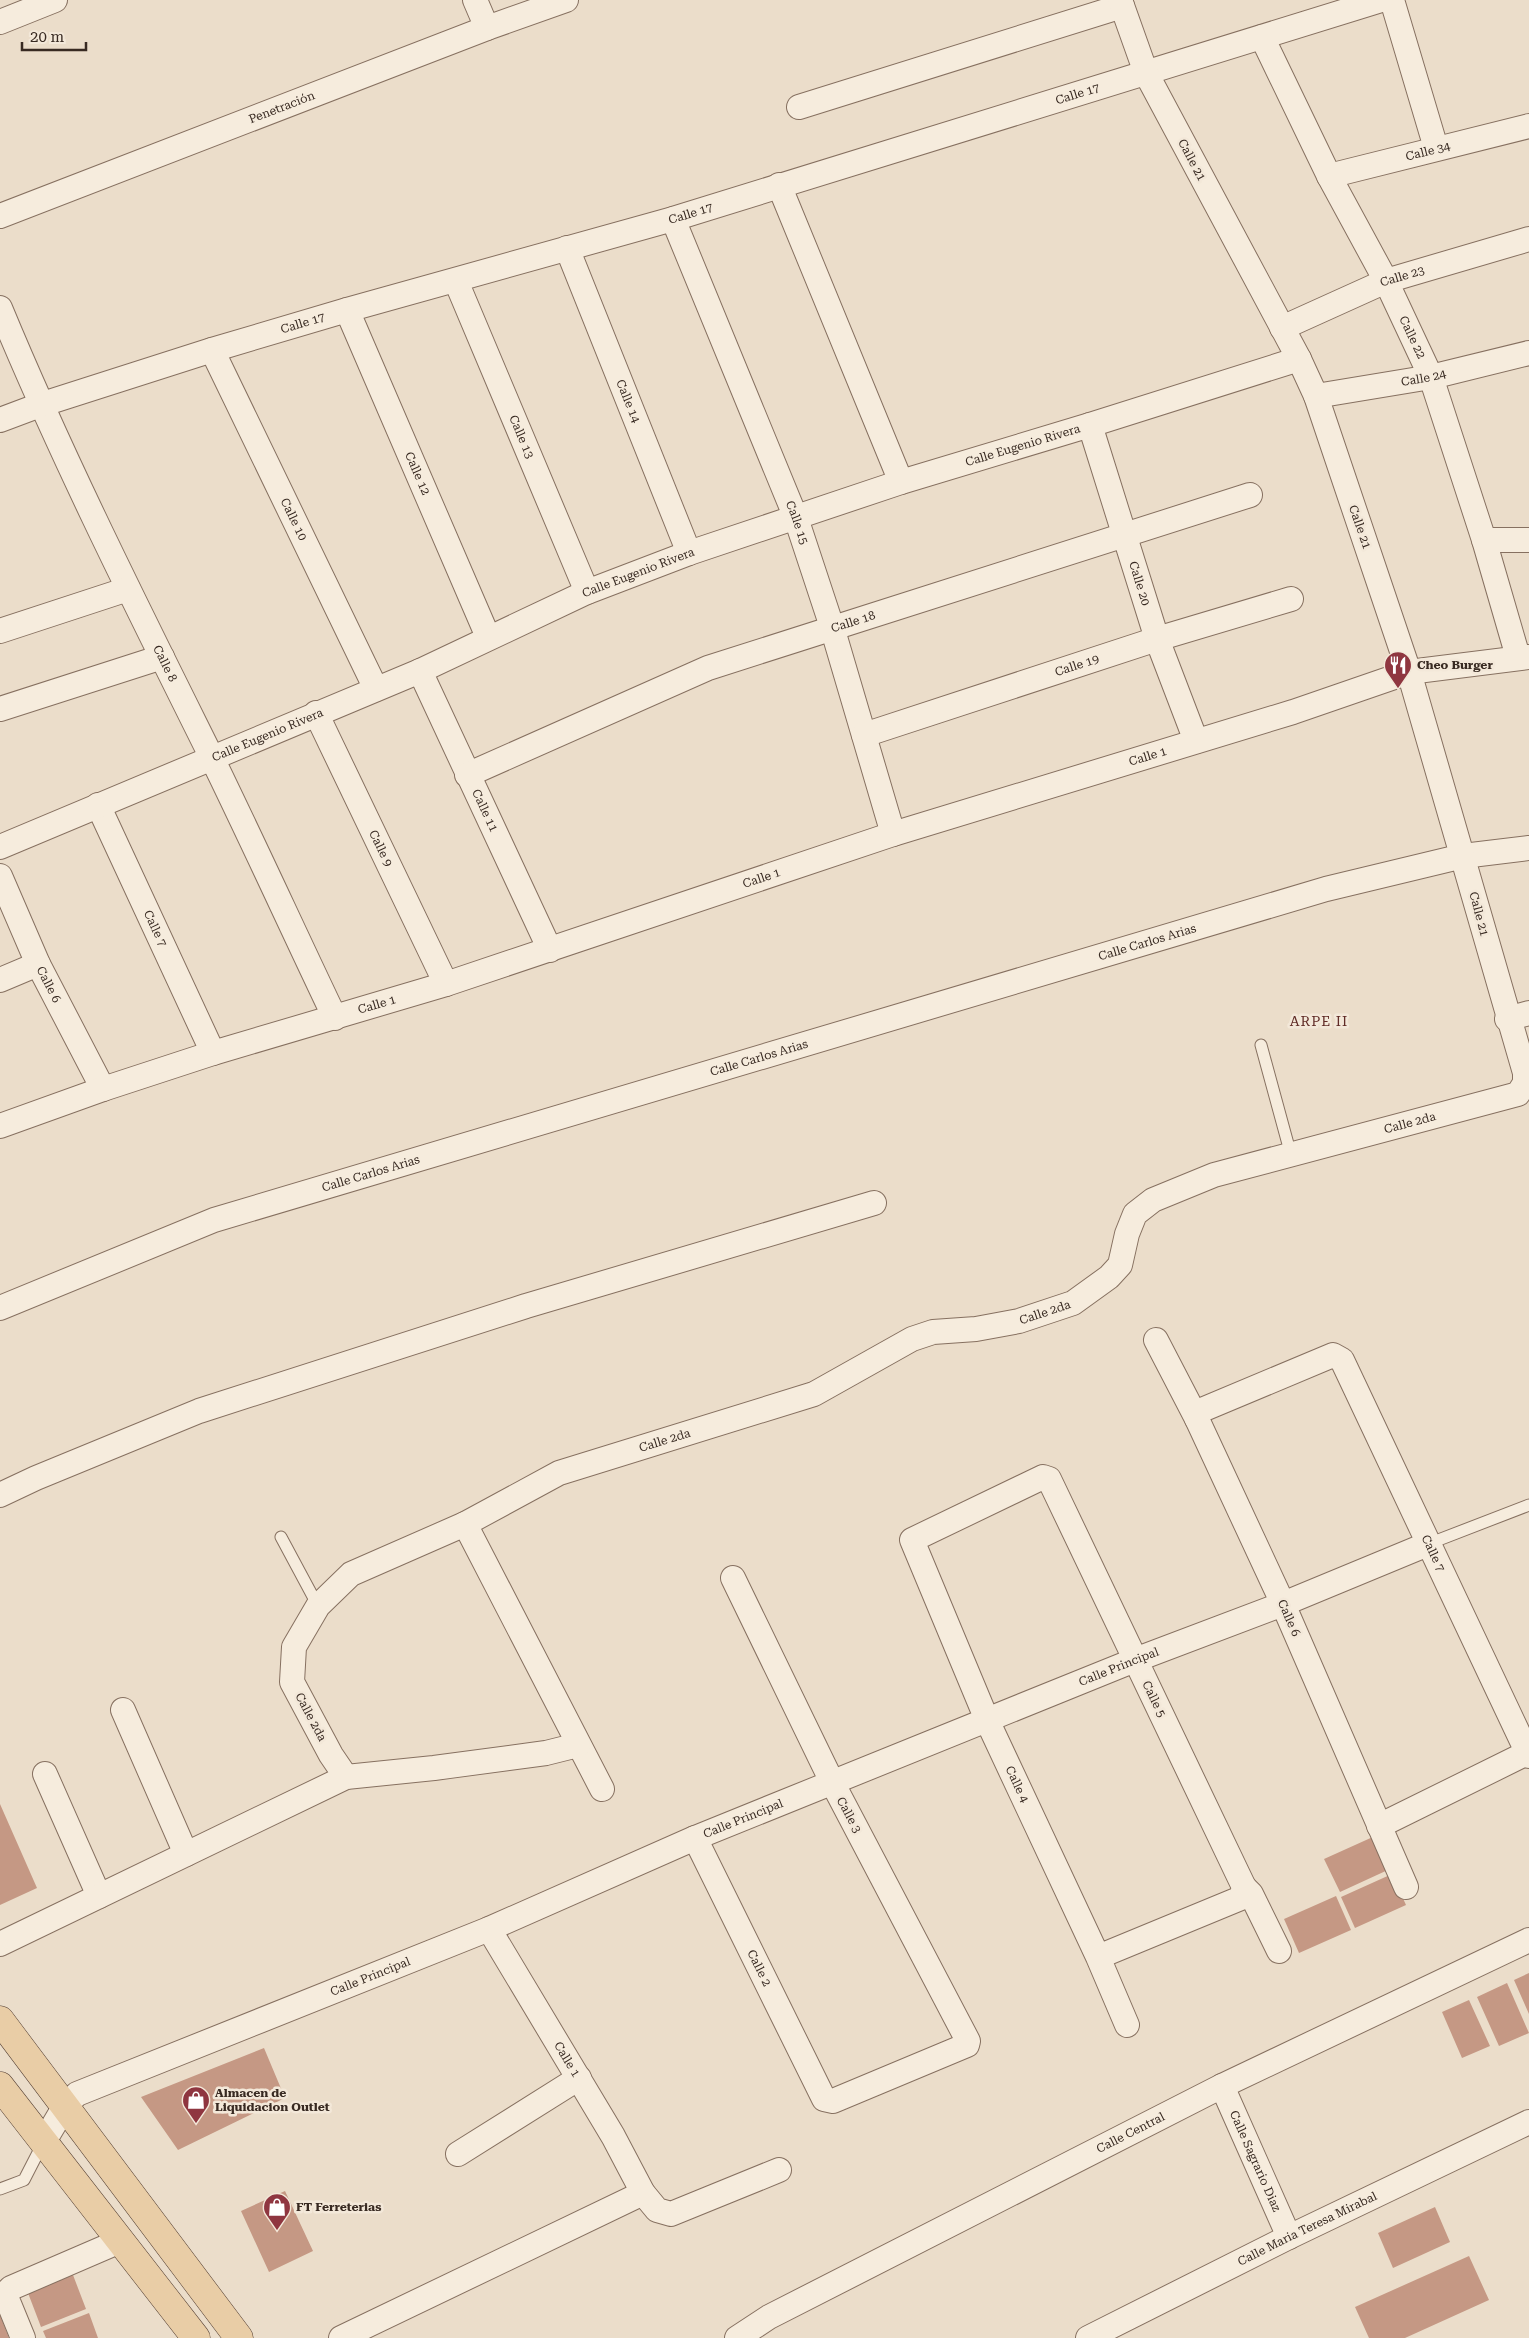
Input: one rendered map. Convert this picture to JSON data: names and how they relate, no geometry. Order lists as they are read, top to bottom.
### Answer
{
  "streets": {
    "street": [
      "Calle 17",
      "Penetración",
      "Calle 34",
      "Calle 21",
      "Calle 23",
      "Calle 22",
      "Calle 24",
      "Calle 14",
      "Calle 13",
      "Calle Eugenio Rivera",
      "Calle 12",
      "Calle 10",
      "Calle 15",
      "Calle 20",
      "Calle 18",
      "Calle 8",
      "Calle 19",
      "Calle 1",
      "Calle 11",
      "Calle 9",
      "Calle 7",
      "Calle Carlos Arias",
      "Calle 6",
      "Calle 2da",
      "Calle Principal",
      "Calle 5",
      "Calle 4",
      "Calle 3",
      "Calle 2",
      "Calle Central",
      "Calle Sagrario Diaz",
      "Calle Maria Teresa Mirabal"
    ]
  },
  "crossings": [
    ["Calle 17", "Calle 21"],
    ["Calle 17", "Calle 22"],
    ["Calle 17", "Calle 14"],
    ["Calle 17", "Calle 13"],
    ["Calle 17", "Calle 12"],
    ["Calle 17", "Calle 10"],
    ["Calle 17", "Calle 15"],
    ["Calle 17", "Calle 8"],
    ["Calle 34", "Calle 22"],
    ["Calle 21", "Calle 23"],
    ["Calle 21", "Calle 24"],
    ["Calle 21", "Calle Eugenio Rivera"],
    ["Calle 21", "Calle 1"],
    ["Calle 21", "Calle Carlos Arias"],
    ["Calle 21", "Calle 2da"],
    ["Calle 23", "Calle 22"],
    ["Calle 22", "Calle 24"],
    ["Calle 22", "Calle 1"],
    ["Calle 14", "Calle Eugenio Rivera"],
    ["Calle 13", "Calle Eugenio Rivera"],
    ["Calle Eugenio Rivera", "Calle 12"],
    ["Calle Eugenio Rivera", "Calle 10"],
    ["Calle Eugenio Rivera", "Calle 15"],
    ["Calle Eugenio Rivera", "Calle 20"],
    ["Calle Eugenio Rivera", "Calle 8"],
    ["Calle Eugenio Rivera", "Calle 11"],
    ["Calle Eugenio Rivera", "Calle 9"],
    ["Calle Eugenio Rivera", "Calle 7"],
    ["Calle 15", "Calle 18"],
    ["Calle 15", "Calle 19"],
    ["Calle 15", "Calle 1"],
    ["Calle 20", "Calle 18"],
    ["Calle 20", "Calle 19"],
    ["Calle 20", "Calle 1"],
    ["Calle 18", "Calle 11"],
    ["Calle 8", "Calle 1"],
    ["Calle 1", "Calle 11"],
    ["Calle 1", "Calle 9"],
    ["Calle 1", "Calle 7"],
    ["Calle 1", "Calle 6"],
    ["Calle 1", "Calle Principal"],
    ["Calle 7", "Calle 6"],
    ["Calle 7", "Calle Principal"],
    ["Calle 6", "Calle Principal"],
    ["Calle Principal", "Calle 5"],
    ["Calle Principal", "Calle 4"],
    ["Calle Principal", "Calle 3"],
    ["Calle Principal", "Calle 2"],
    ["Calle 5", "Calle 4"],
    ["Calle 3", "Calle 2"],
    ["Calle Central", "Calle Sagrario Diaz"],
    ["Calle Sagrario Diaz", "Calle Maria Teresa Mirabal"]
  ],
  "districts": ["ARPE II"],
  "places": {
    "restaurant": ["Cheo Burger"],
    "shop": ["Almacen de Liquidacion Outlet", "FT Ferreterias"]
  },
  "scale_bar": "20 m"
}
